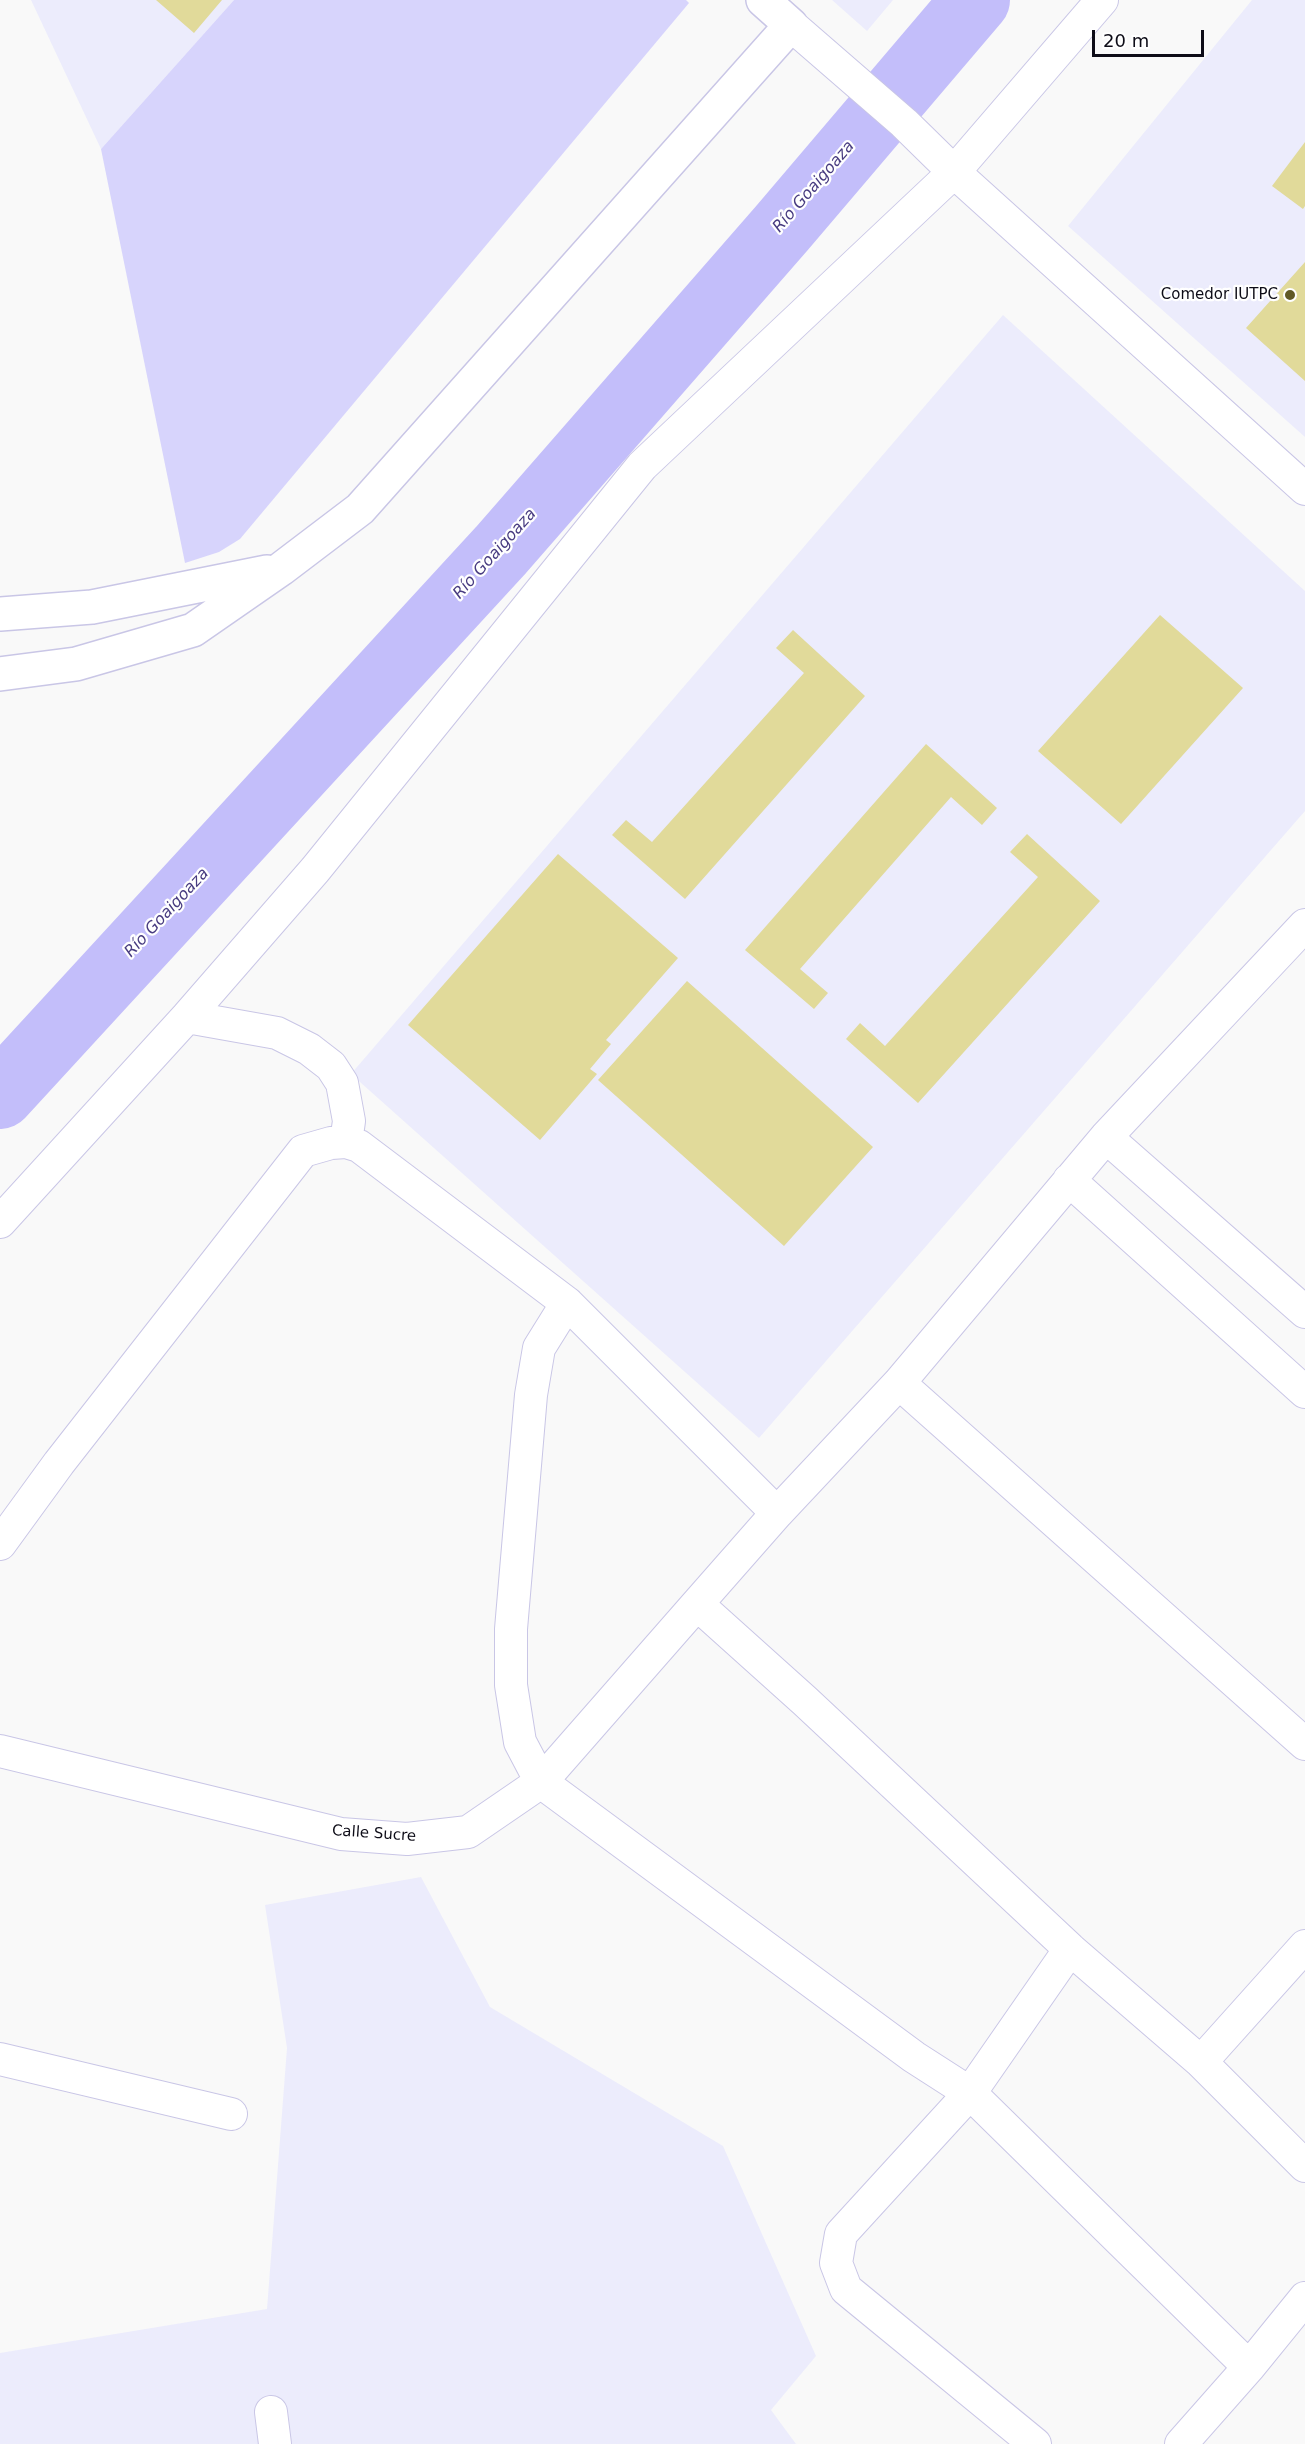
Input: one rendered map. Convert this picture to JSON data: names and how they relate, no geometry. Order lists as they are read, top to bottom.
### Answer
{
  "streets": {
    "street": ["Calle Sucre"]
  },
  "water": ["Río Goaigoaza"],
  "places": ["Comedor IUTPC"],
  "scale_bar": "20 m"
}
